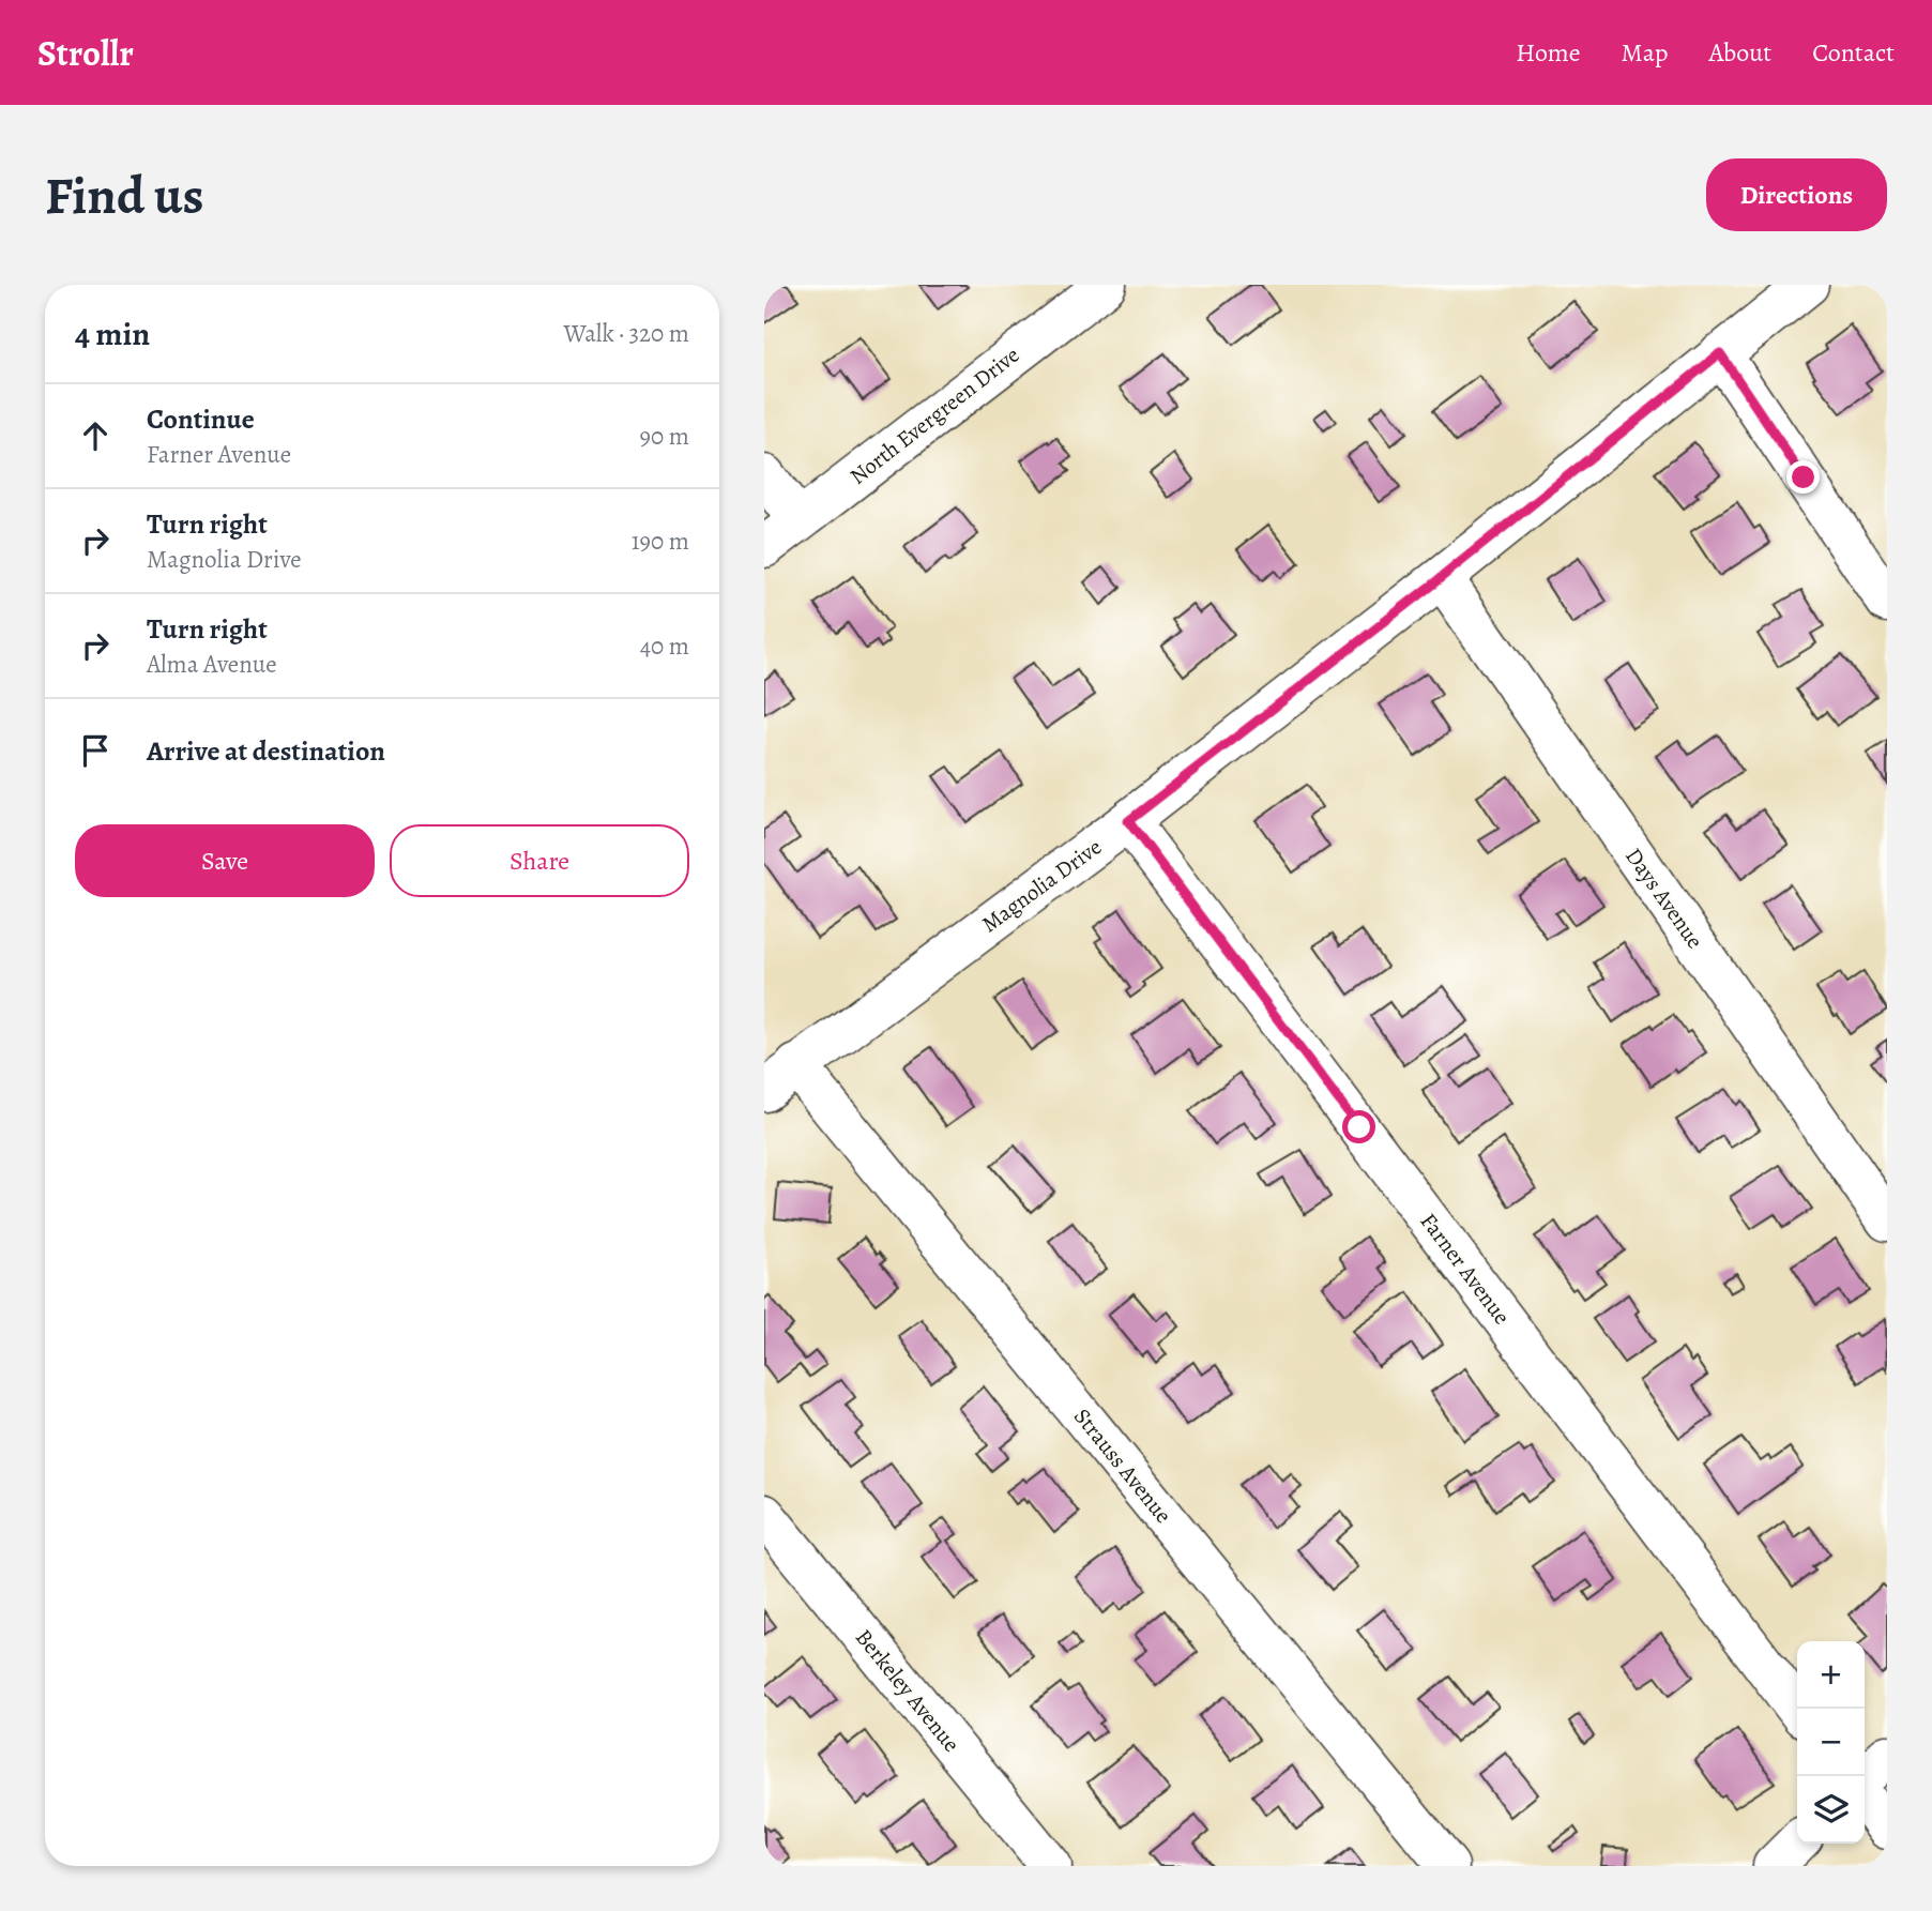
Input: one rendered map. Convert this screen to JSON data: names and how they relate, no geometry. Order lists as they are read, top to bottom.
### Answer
{
  "streets": {
    "street": [
      "North Evergreen Drive",
      "Magnolia Drive",
      "Days Avenue",
      "Farner Avenue",
      "Strauss Avenue",
      "Berkeley Avenue"
    ]
  },
  "crossings": [
    ["Magnolia Drive", "Days Avenue"],
    ["Magnolia Drive", "Farner Avenue"],
    ["Magnolia Drive", "Strauss Avenue"]
  ],
  "page": {
    "header": "Strollr",
    "nav": [
      "Home",
      "Map",
      "About",
      "Contact"
    ],
    "buttons": [
      "Directions",
      ["Save", "Share"]
    ],
    "title": "Find us",
    "heading": ["4 min", "Walk · 320 m"],
    "list": [
      ["Continue", "Farner Avenue", "90 m"],
      ["Turn right", "Magnolia Drive", "190 m"],
      ["Turn right", "Alma Avenue", "40 m"],
      "Arrive at destination"
    ],
    "map_buttons": ["+", "−"]
  }
}
